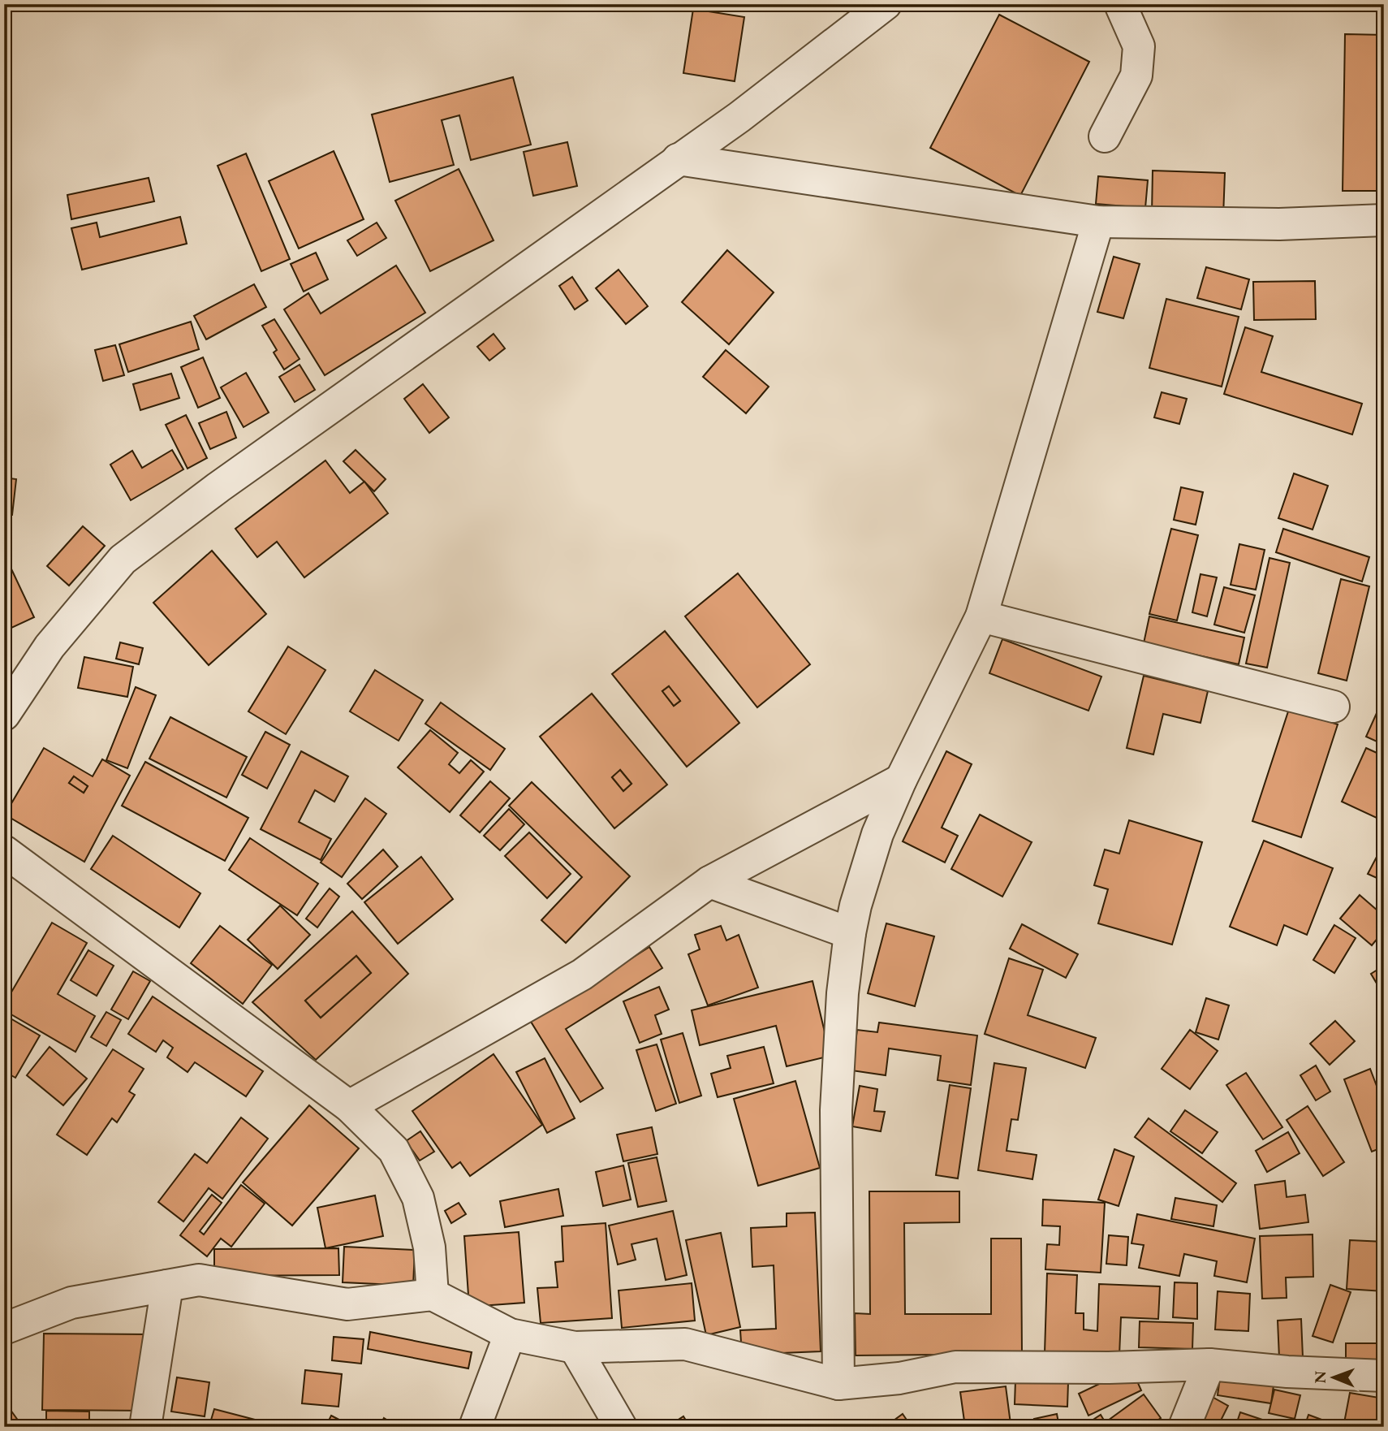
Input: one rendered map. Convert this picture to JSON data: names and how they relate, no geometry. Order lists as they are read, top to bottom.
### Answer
{
  "north": "left"
}
